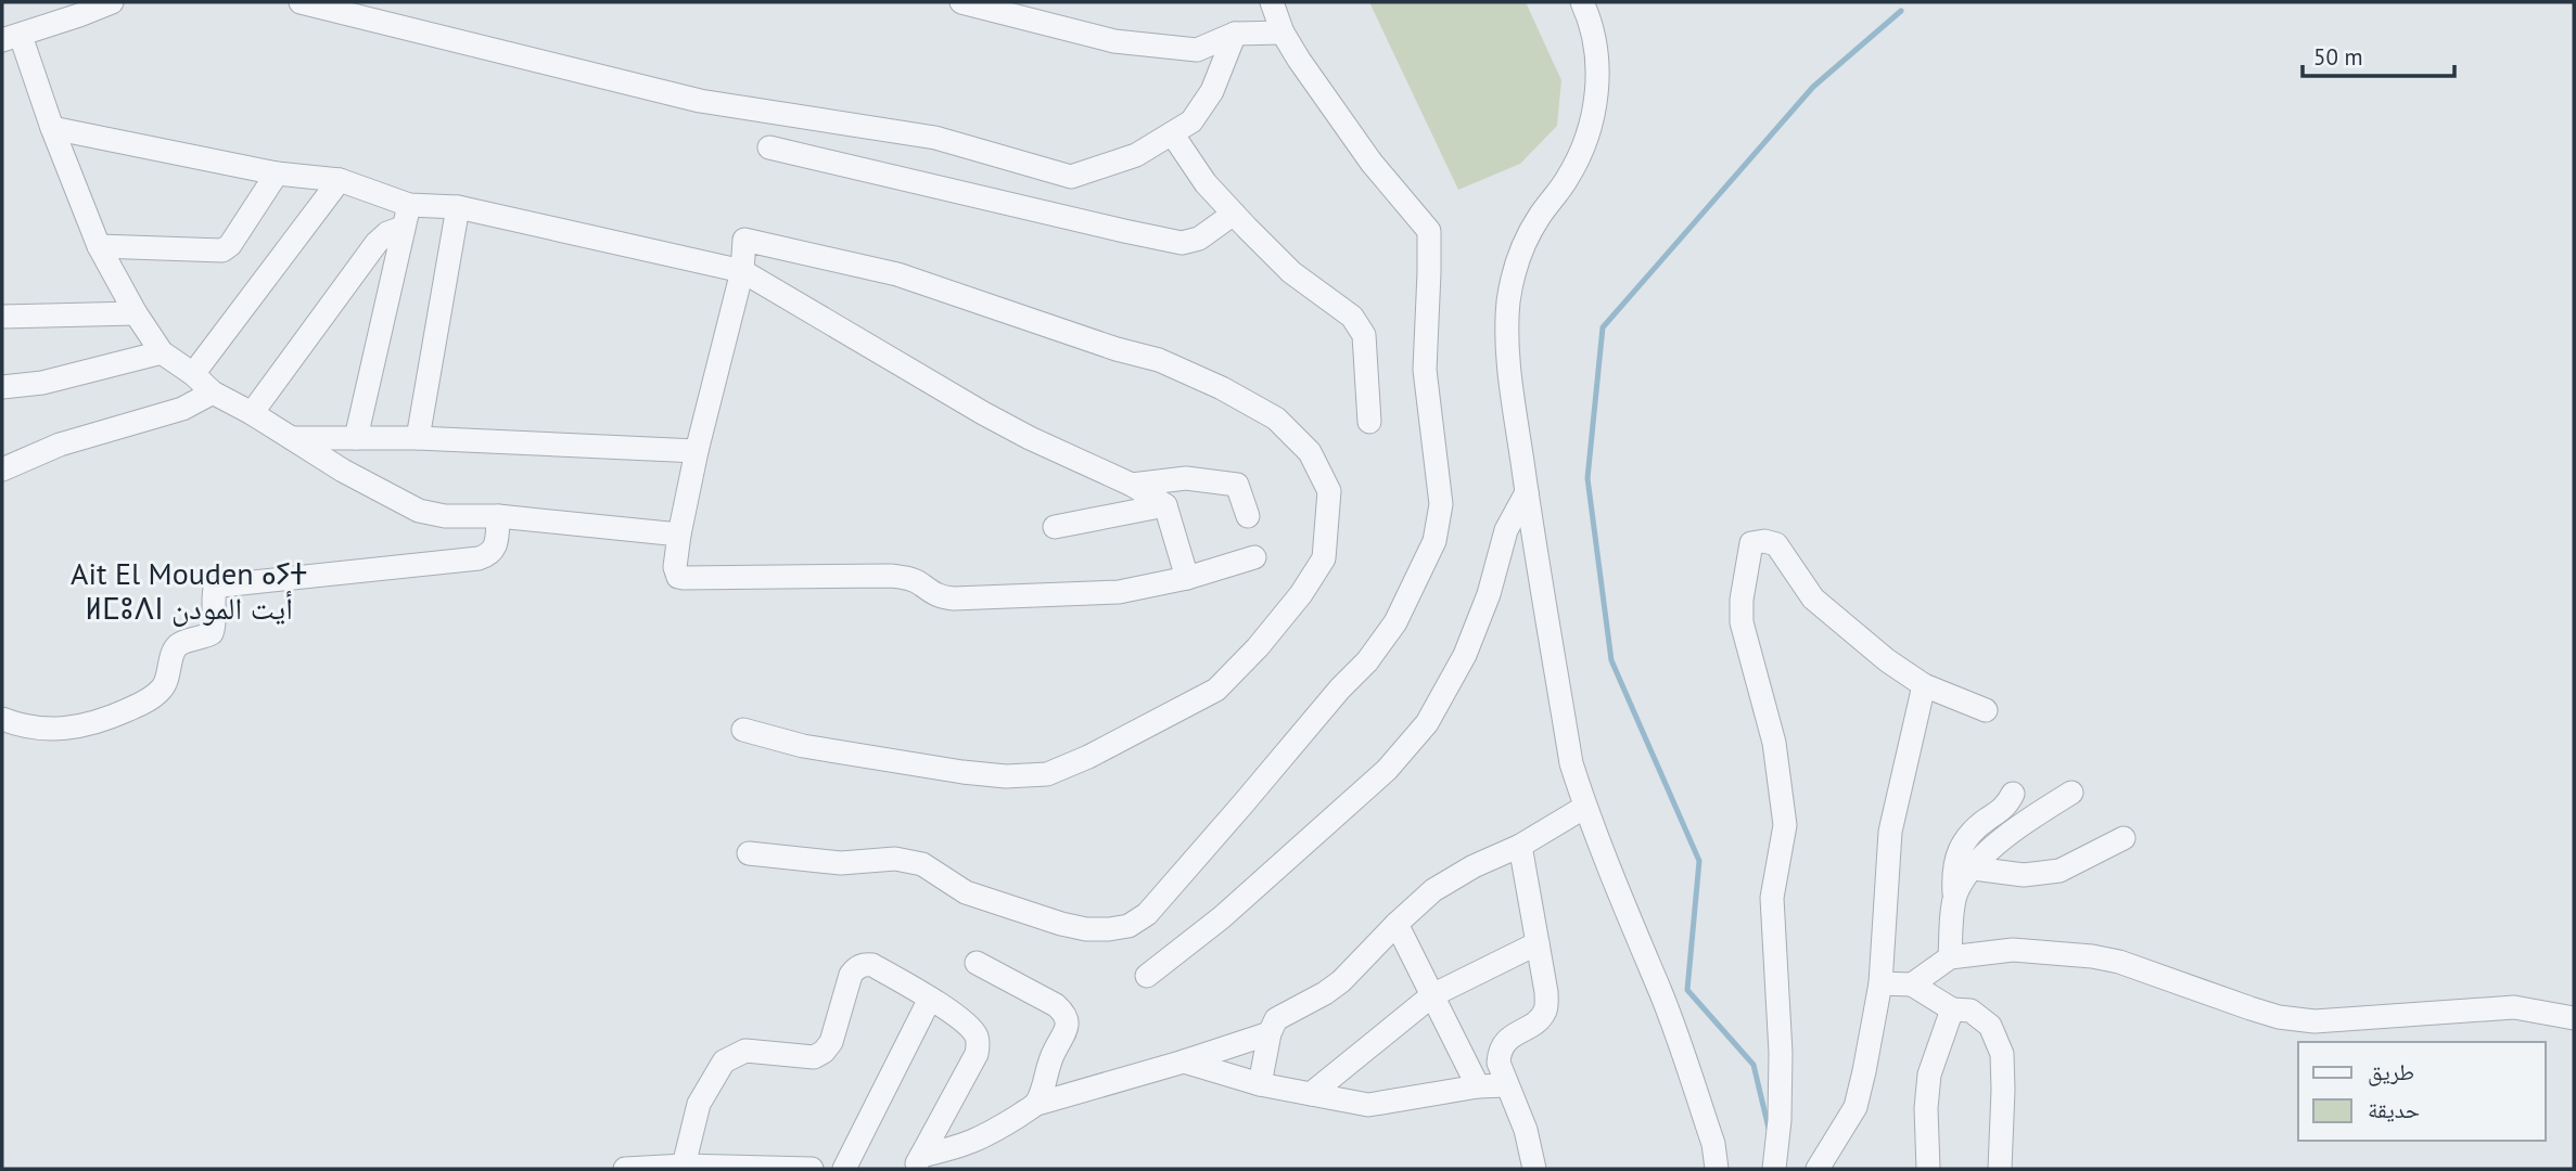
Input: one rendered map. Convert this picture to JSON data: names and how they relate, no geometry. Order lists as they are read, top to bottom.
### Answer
{
  "districts": ["Ait El Mouden ⴰⵢⵜ ⵍⵎⵓⴷⵏ أيت المودن"],
  "legend": ["طريق", "حديقة"],
  "scale_bar": "50 m"
}
